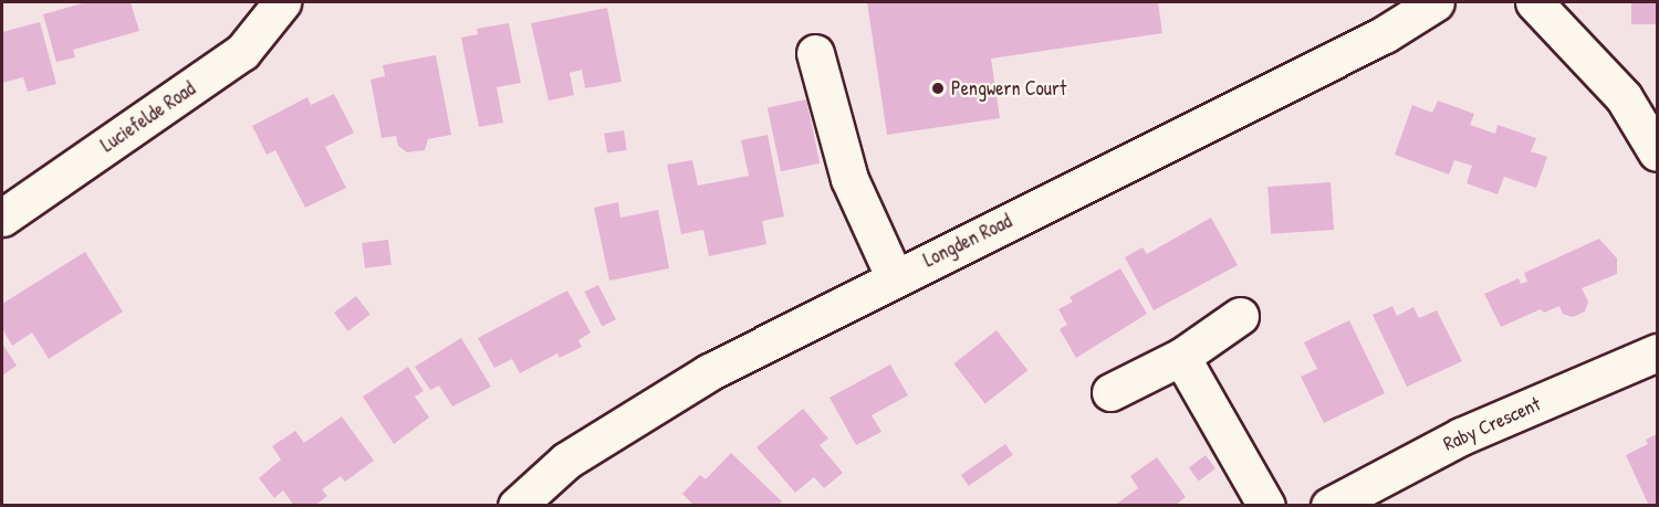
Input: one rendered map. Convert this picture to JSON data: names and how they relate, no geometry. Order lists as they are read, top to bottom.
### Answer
{
  "streets": {
    "street": ["Luciefelde Road", "Longden Road", "Raby Crescent"]
  },
  "places": ["Pengwern Court"]
}
